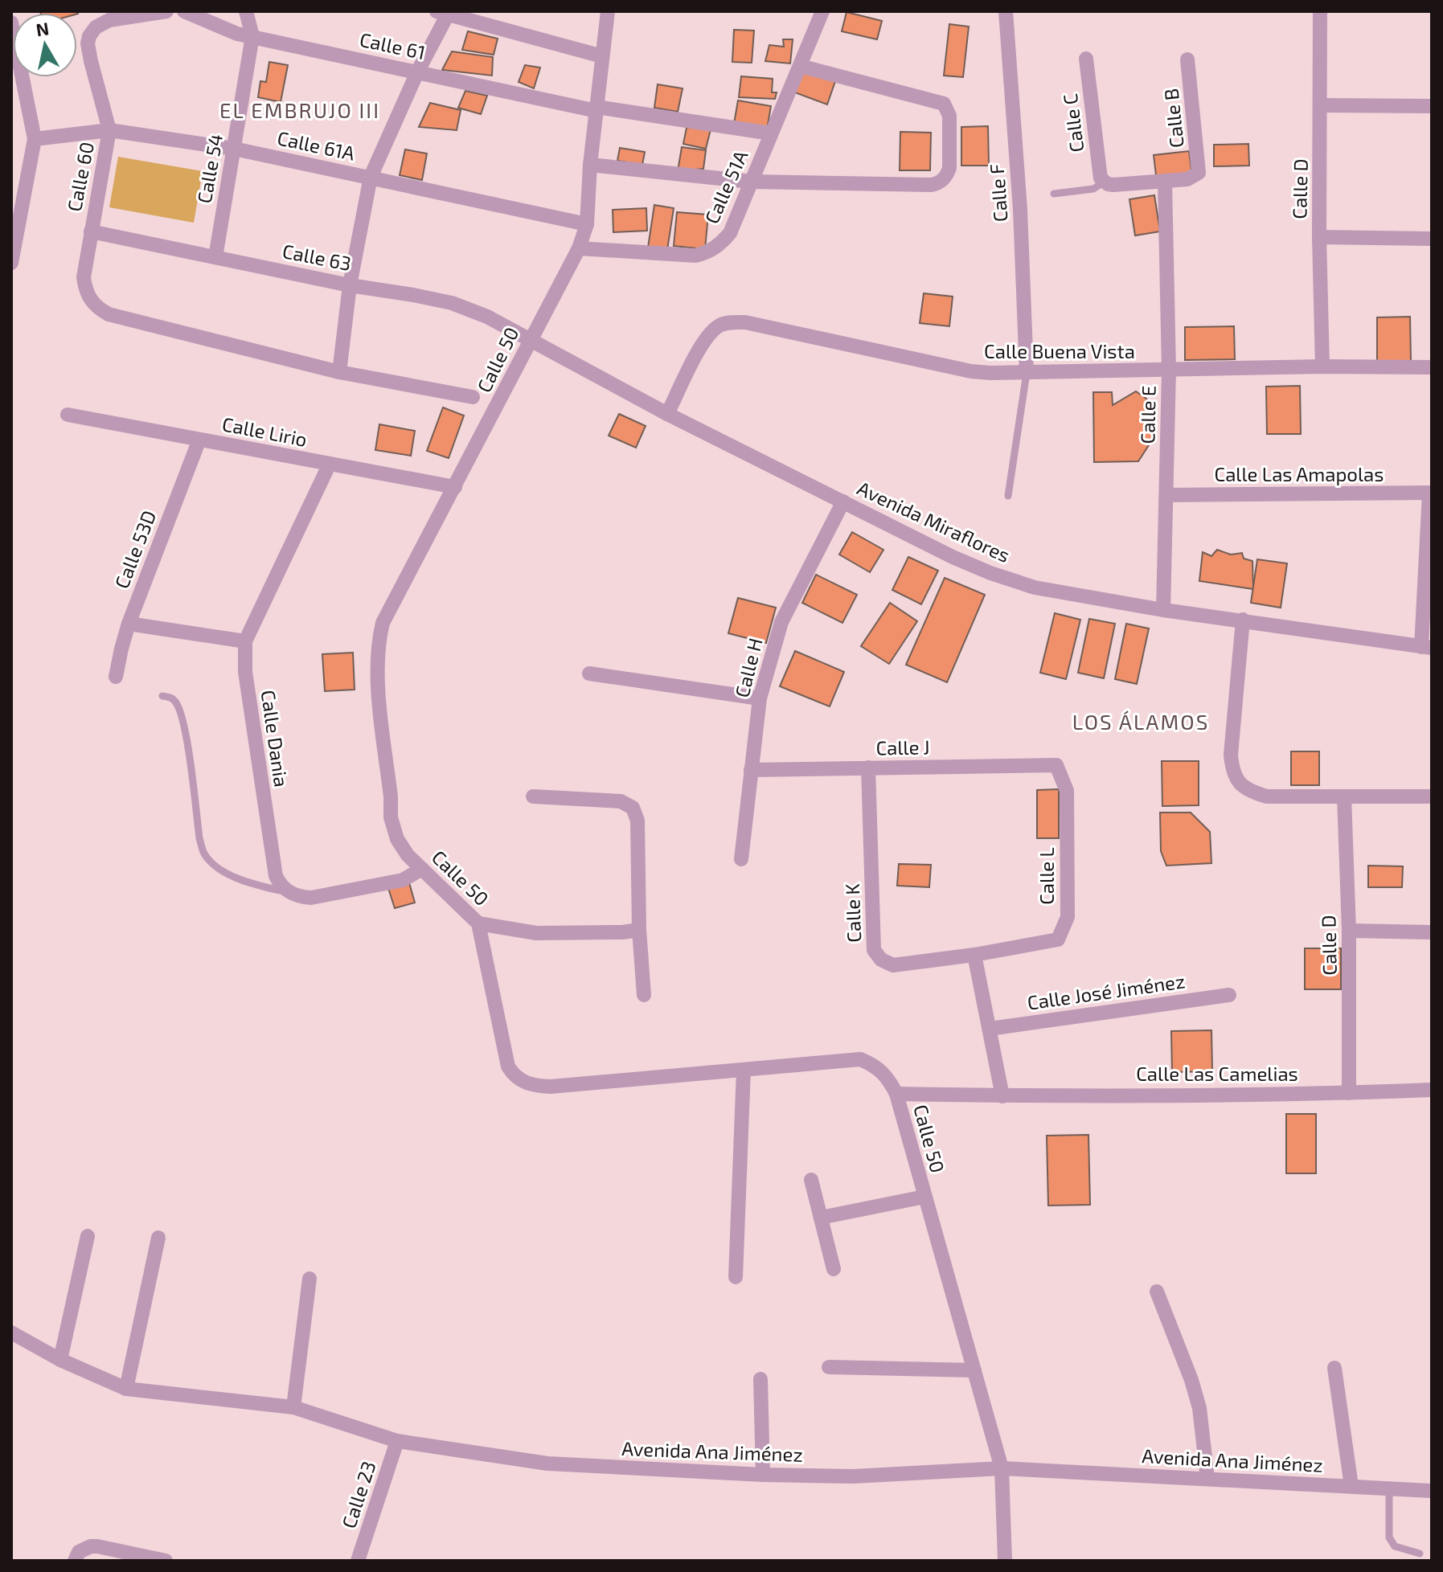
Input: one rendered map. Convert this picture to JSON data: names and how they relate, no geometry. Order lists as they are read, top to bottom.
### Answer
{
  "streets": {
    "street": [
      "Calle 61",
      "Calle B",
      "Calle C",
      "Calle 61A",
      "Calle 54",
      "Calle 60",
      "Calle 51A",
      "Calle D",
      "Calle F",
      "Calle 63",
      "Calle Buena Vista",
      "Calle 50",
      "Calle E",
      "Calle Lirio",
      "Calle Las Amapolas",
      "Avenida Miraflores",
      "Calle 53D",
      "Calle H",
      "Calle Dania",
      "Calle J",
      "Calle L",
      "Calle K",
      "Calle José Jiménez",
      "Calle Las Camelias",
      "Avenida Ana Jiménez",
      "Calle 23"
    ]
  },
  "crossings": [
    ["Calle 61", "Calle 54"],
    ["Calle 61", "Calle 51A"],
    ["Calle 61", "Calle 50"],
    ["Calle B", "Calle E"],
    ["Calle 61A", "Calle 54"],
    ["Calle 61A", "Calle 60"],
    ["Calle 61A", "Calle 50"],
    ["Calle 54", "Calle 63"],
    ["Calle 60", "Calle 63"],
    ["Calle 51A", "Calle 50"],
    ["Calle D", "Calle Buena Vista"],
    ["Calle D", "Calle Las Camelias"],
    ["Calle F", "Calle Buena Vista"],
    ["Calle 63", "Calle 50"],
    ["Calle 63", "Avenida Miraflores"],
    ["Calle Buena Vista", "Calle E"],
    ["Calle Buena Vista", "Avenida Miraflores"],
    ["Calle 50", "Calle Lirio"],
    ["Calle 50", "Avenida Miraflores"],
    ["Calle 50", "Calle Las Camelias"],
    ["Calle 50", "Avenida Ana Jiménez"],
    ["Calle E", "Calle Las Amapolas"],
    ["Calle E", "Avenida Miraflores"],
    ["Calle Lirio", "Calle 53D"],
    ["Calle Lirio", "Calle Dania"],
    ["Avenida Miraflores", "Calle H"],
    ["Calle H", "Calle J"],
    ["Calle J", "Calle L"],
    ["Calle J", "Calle K"],
    ["Calle L", "Calle K"],
    ["Avenida Ana Jiménez", "Calle 23"]
  ],
  "districts": ["EL EMBRUJO III", "LOS ÁLAMOS"],
  "north": "top"
}
